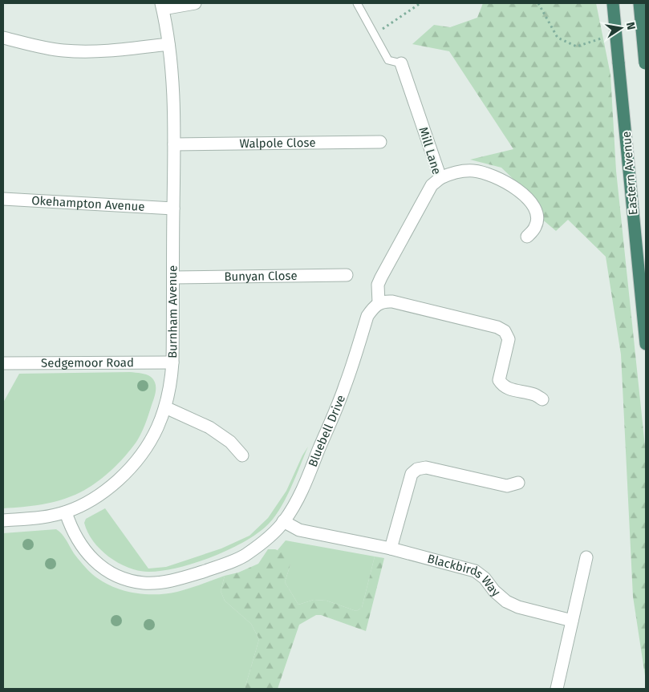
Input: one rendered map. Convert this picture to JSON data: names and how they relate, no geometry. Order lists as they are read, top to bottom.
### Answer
{
  "streets": {
    "highway": ["Eastern Avenue"],
    "street": [
      "Walpole Close",
      "Mill Lane",
      "Okehampton Avenue",
      "Bunyan Close",
      "Burnham Avenue",
      "Sedgemoor Road",
      "Bluebell Drive",
      "Blackbirds Way"
    ]
  },
  "crossings": [
    ["Walpole Close", "Burnham Avenue"],
    ["Mill Lane", "Bluebell Drive"],
    ["Okehampton Avenue", "Burnham Avenue"],
    ["Bunyan Close", "Burnham Avenue"],
    ["Burnham Avenue", "Sedgemoor Road"],
    ["Burnham Avenue", "Bluebell Drive"],
    ["Bluebell Drive", "Blackbirds Way"]
  ],
  "north": "right"
}
